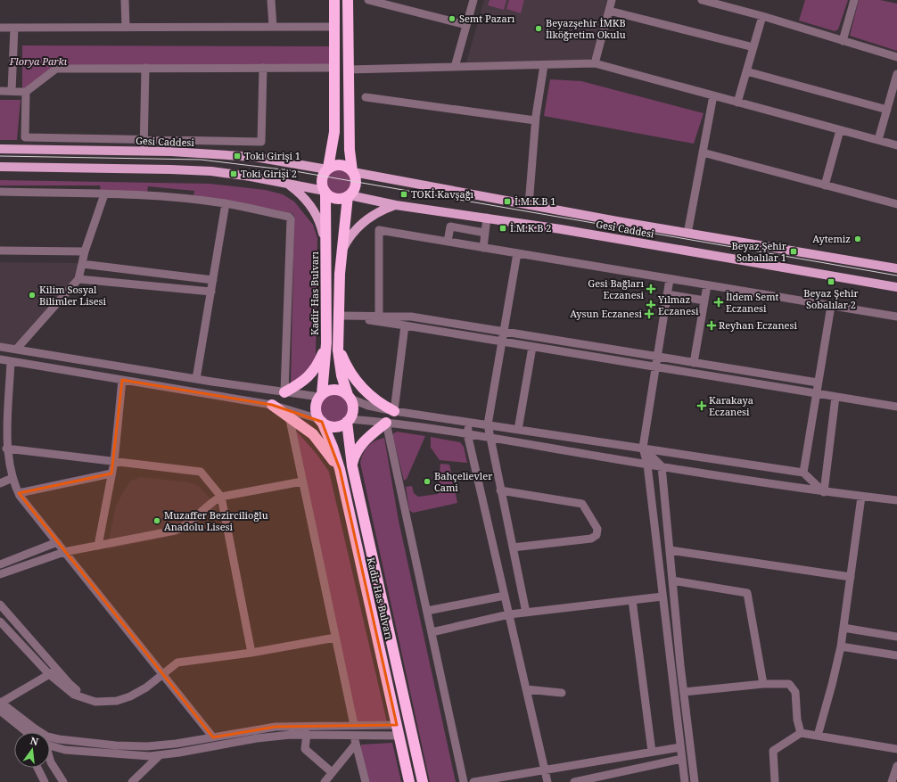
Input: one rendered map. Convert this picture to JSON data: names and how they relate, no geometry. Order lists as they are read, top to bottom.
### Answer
{
  "streets": {
    "highway": ["Kadir Has Bulvarı"],
    "main road": ["Gesi Caddesi"]
  },
  "crossings": [
    ["Gesi Caddesi", "Kadir Has Bulvarı"]
  ],
  "parks": ["Florya Parkı"],
  "places": {
    "other": [
      "Semt Pazarı",
      "Beyazşehir İMKB İlköğretim Okulu",
      "Aytemiz",
      "Kilim Sosyal Bilimler Lisesi",
      "Bahçelievler Cami",
      "Muzaffer Bezircilioğlu Anadolu Lisesi"
    ],
    "transit": [
      "Toki Girişi 1",
      "Toki Girişi 2",
      "TOKİ Kavşağı",
      "İ.M.K.B 1",
      "İ.M.K.B 2",
      "Beyaz Şehir Sobalılar 1",
      "Beyaz Şehir Sobalılar 2"
    ],
    "health": [
      "Gesi Bağları Eczanesi",
      "İldem Semt Eczanesi",
      "Yılmaz Eczanesi",
      "Aysun Eczanesi",
      "Reyhan Eczanesi",
      "Karakaya Eczanesi"
    ]
  },
  "north": "top"
}
